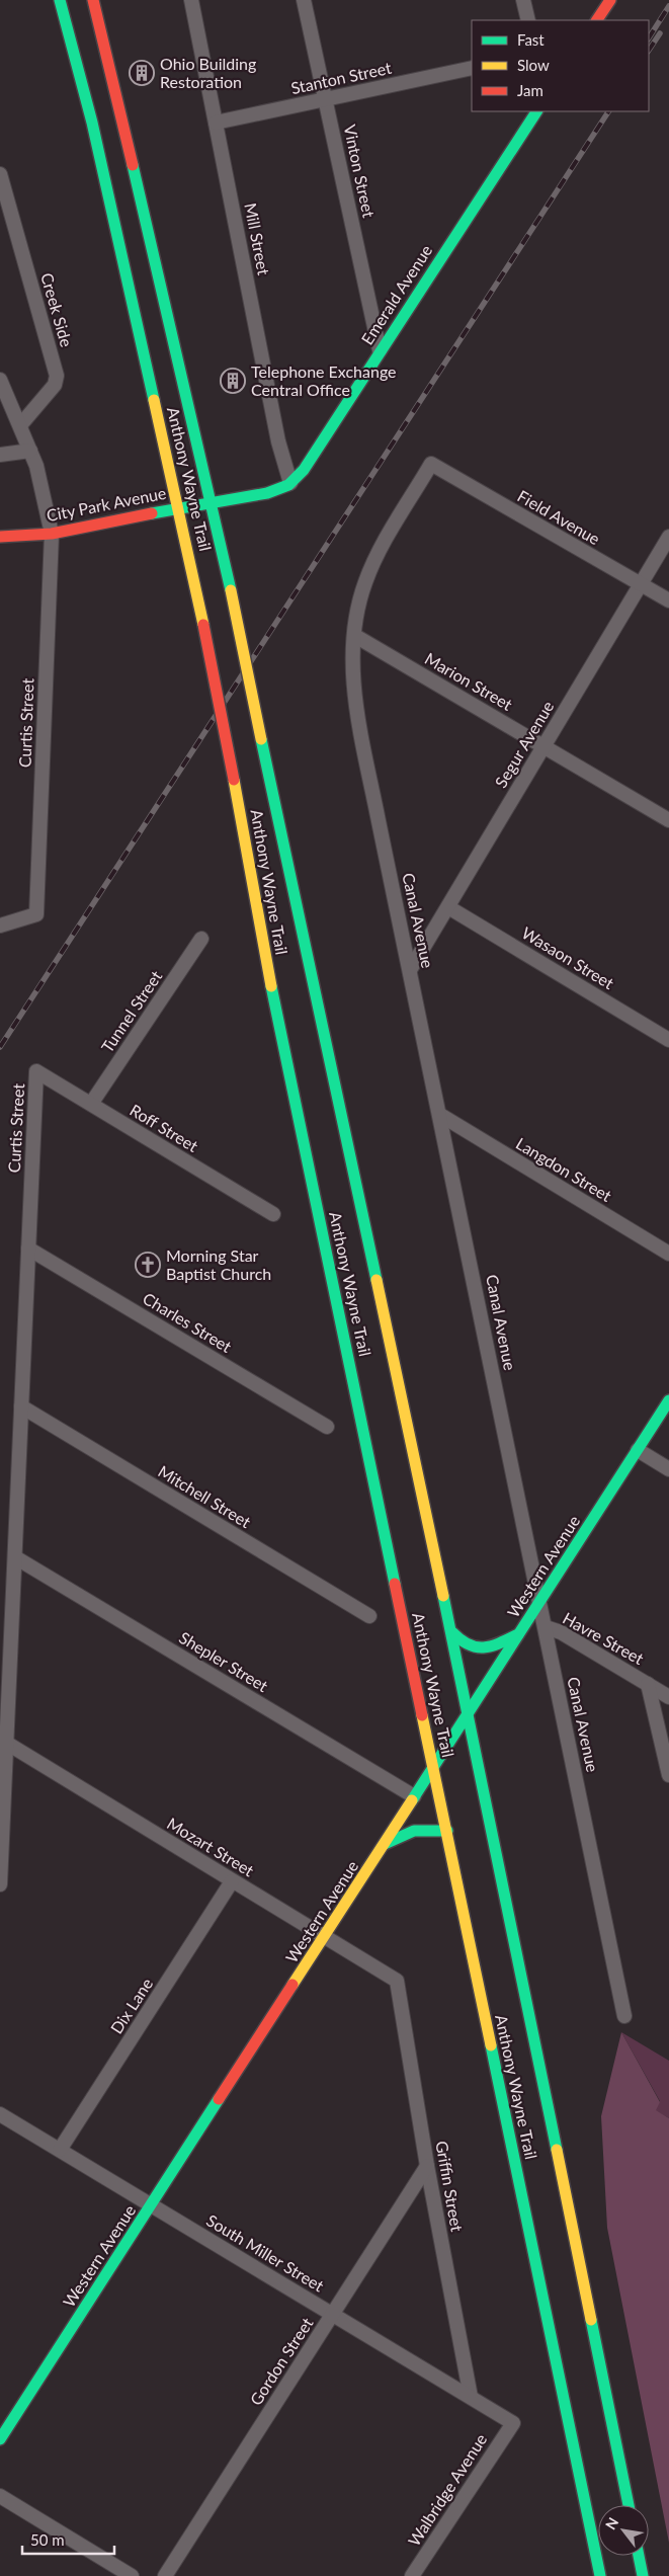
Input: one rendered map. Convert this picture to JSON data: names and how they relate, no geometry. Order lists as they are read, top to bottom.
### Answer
{
  "streets": {
    "main road": [
      "Emerald Avenue",
      "Anthony Wayne Trail",
      "City Park Avenue",
      "Western Avenue"
    ],
    "street": [
      "Stanton Street",
      "Vinton Street",
      "Mill Street",
      "Creek Side",
      "Field Avenue",
      "Marion Street",
      "Curtis Street",
      "Segur Avenue",
      "Canal Avenue",
      "Wasaon Street",
      "Tunnel Street",
      "Roff Street",
      "Langdon Street",
      "Charles Street",
      "Mitchell Street",
      "Havre Street",
      "Shepler Street",
      "Mozart Street",
      "Dix Lane",
      "Griffin Street",
      "South Miller Street",
      "Gordon Street",
      "Walbridge Avenue"
    ]
  },
  "crossings": [
    ["Stanton Street", "Vinton Street"],
    ["Stanton Street", "Mill Street"],
    ["Vinton Street", "Emerald Avenue"],
    ["Mill Street", "Emerald Avenue"],
    ["Mill Street", "City Park Avenue"],
    ["Emerald Avenue", "City Park Avenue"],
    ["Anthony Wayne Trail", "City Park Avenue"],
    ["Anthony Wayne Trail", "Western Avenue"],
    ["City Park Avenue", "Curtis Street"],
    ["Field Avenue", "Segur Avenue"],
    ["Field Avenue", "Canal Avenue"],
    ["Marion Street", "Segur Avenue"],
    ["Marion Street", "Canal Avenue"],
    ["Curtis Street", "Roff Street"],
    ["Curtis Street", "Charles Street"],
    ["Curtis Street", "Mitchell Street"],
    ["Curtis Street", "Shepler Street"],
    ["Curtis Street", "Mozart Street"],
    ["Segur Avenue", "Canal Avenue"],
    ["Segur Avenue", "Wasaon Street"],
    ["Canal Avenue", "Langdon Street"],
    ["Canal Avenue", "Western Avenue"],
    ["Canal Avenue", "Havre Street"],
    ["Tunnel Street", "Roff Street"],
    ["Western Avenue", "Shepler Street"],
    ["Western Avenue", "Mozart Street"],
    ["Western Avenue", "South Miller Street"],
    ["Mozart Street", "Dix Lane"],
    ["Mozart Street", "Griffin Street"],
    ["Dix Lane", "South Miller Street"],
    ["Griffin Street", "South Miller Street"],
    ["Griffin Street", "Gordon Street"],
    ["South Miller Street", "Gordon Street"],
    ["South Miller Street", "Walbridge Avenue"]
  ],
  "places": {
    "building": ["Ohio Building Restoration", "Telephone Exchange Central Office"],
    "church": ["Morning Star Baptist Church"]
  },
  "legend": ["Fast", "Slow", "Jam"],
  "scale_bar": "50 m",
  "north": "top left"
}
